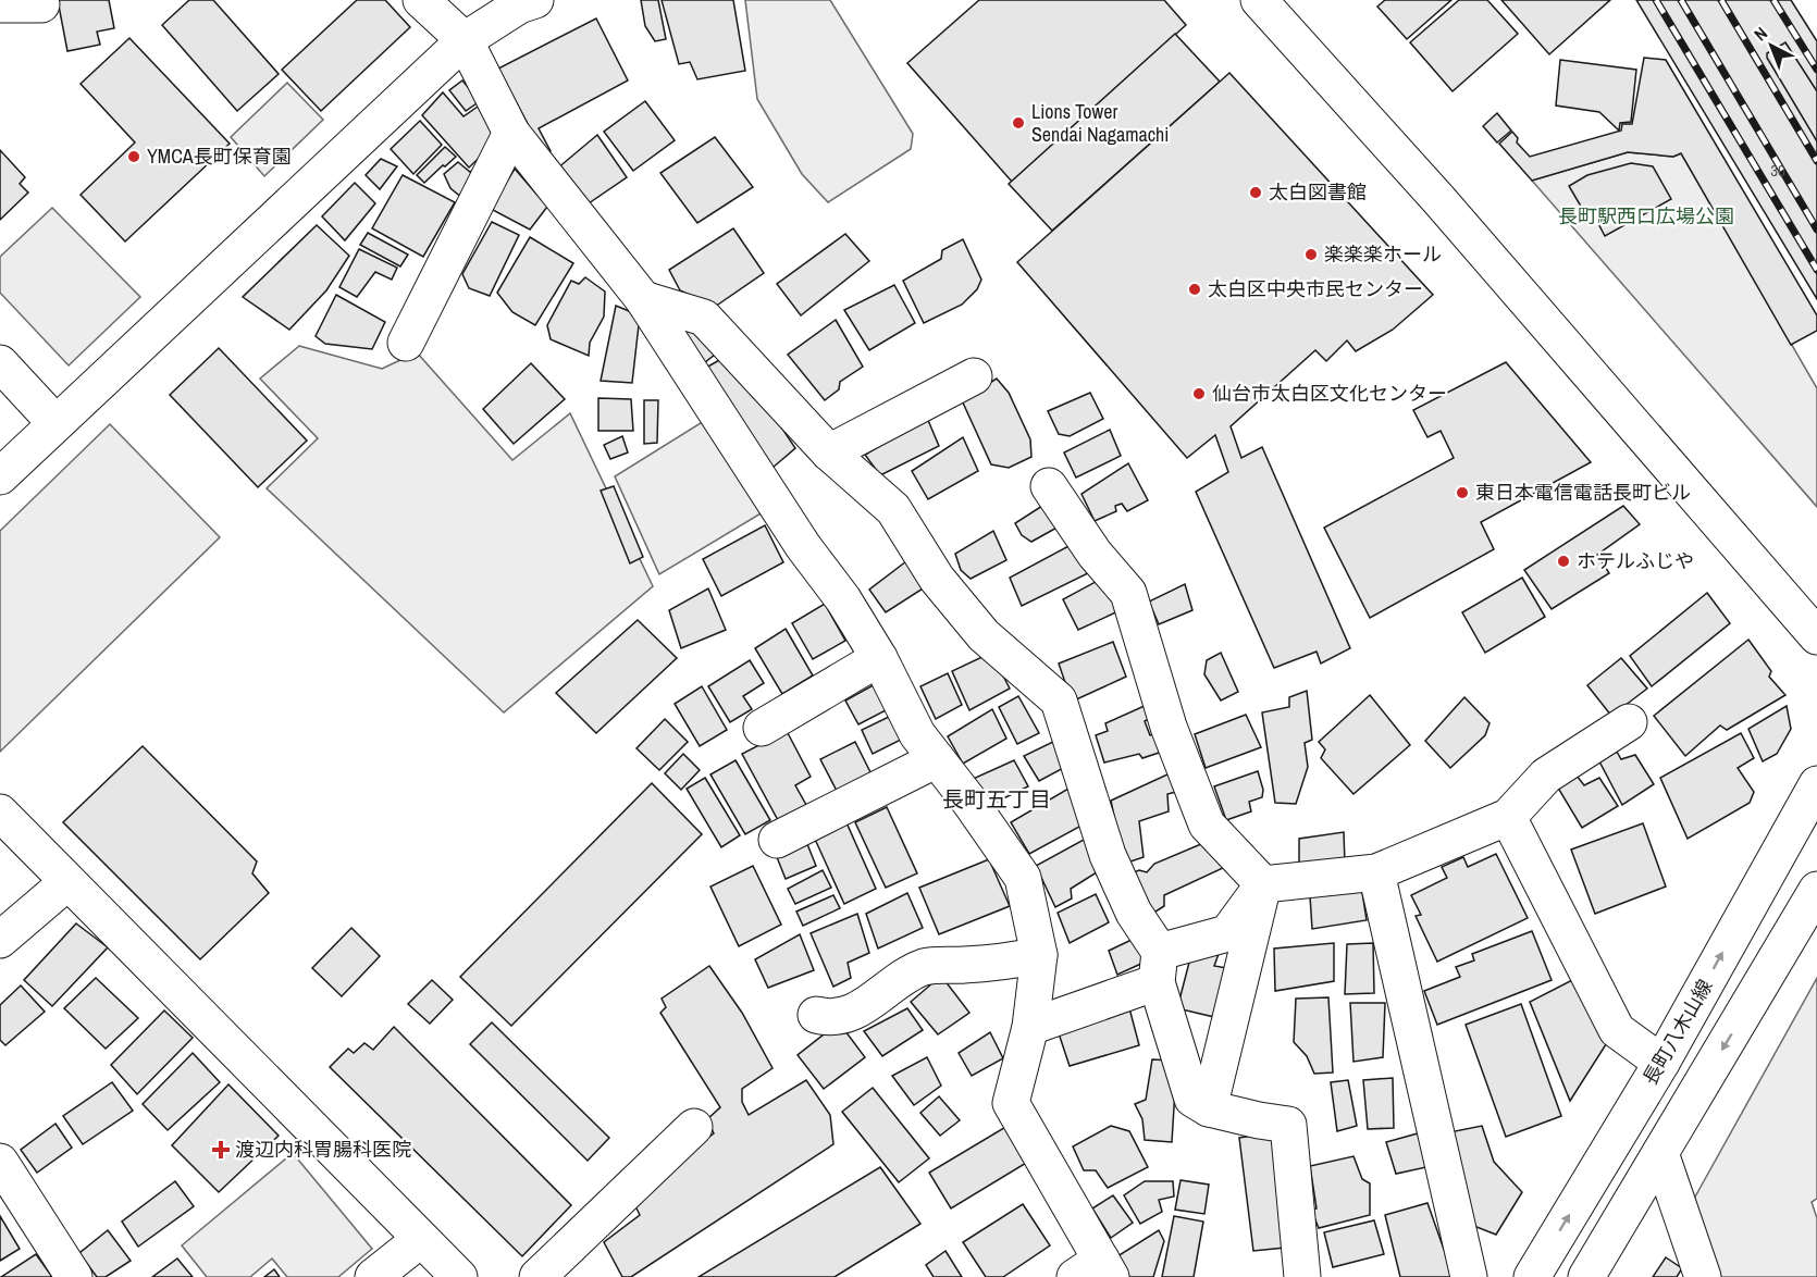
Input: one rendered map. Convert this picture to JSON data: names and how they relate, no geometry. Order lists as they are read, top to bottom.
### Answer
{
  "streets": {
    "street": ["長町八木山線"]
  },
  "districts": ["長町五丁目"],
  "parks": ["長町駅西口広場公園"],
  "places": {
    "other": [
      "Lions Tower Sendai Nagamachi",
      "YMCA長町保育園",
      "太白図書館",
      "楽楽楽ホール",
      "太白区中央市民センター",
      "仙台市太白区文化センター",
      "東日本電信電話長町ビル",
      "ホテルふじや"
    ],
    "health": ["渡辺内科胃腸科医院"]
  },
  "house_numbers": ["30"],
  "north": "top left"
}
